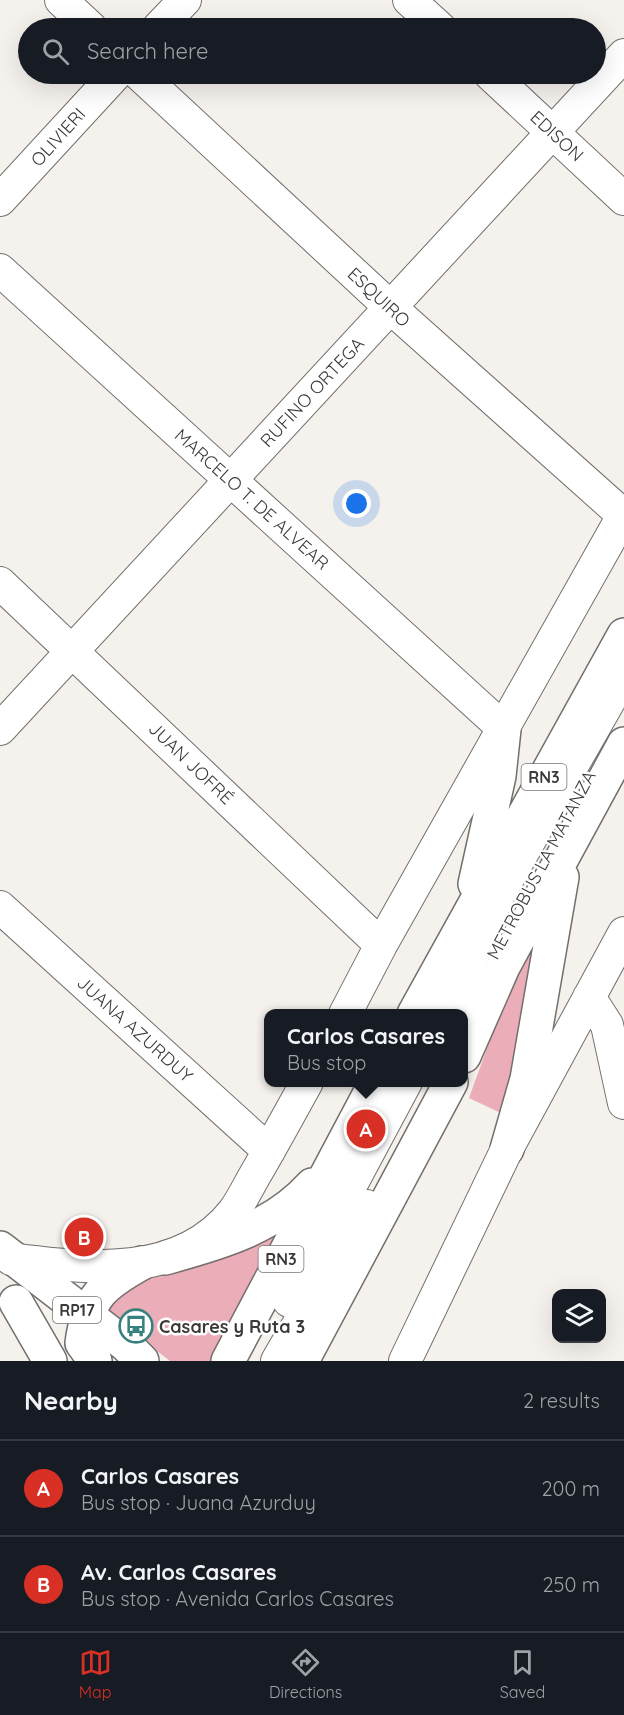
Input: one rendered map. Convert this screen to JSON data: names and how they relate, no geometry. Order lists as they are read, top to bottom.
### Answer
{
  "streets": {
    "main road": ["RN3", "RP17"],
    "street": [
      "EDISON",
      "OLIVIERI",
      "ESQUIRO",
      "RUFINO ORTEGA",
      "MARCELO T. DE ALVEAR",
      "JUAN JOFRÉ",
      "METROBUS LA MATANZA",
      "JUANA AZURDUY"
    ]
  },
  "crossings": [
    ["EDISON", "RUFINO ORTEGA"],
    ["ESQUIRO", "RUFINO ORTEGA"],
    ["RUFINO ORTEGA", "MARCELO T. DE ALVEAR"],
    ["RUFINO ORTEGA", "JUAN JOFRÉ"],
    ["MARCELO T. DE ALVEAR", "RN3"]
  ],
  "places": {
    "bus stop": ["Casares y Ruta 3"]
  },
  "page": {
    "search": "Search here",
    "popup": ["Carlos Casares", "Bus stop"],
    "pins": ["A", "B"],
    "heading": ["Nearby", "2 results"],
    "list": [
      {
        "mark": "A",
        "name": "Carlos Casares",
        "note": "Bus stop · Juana Azurduy",
        "value": "200 m"
      },
      {
        "mark": "B",
        "name": "Av. Carlos Casares",
        "note": "Bus stop · Avenida Carlos Casares",
        "value": "250 m"
      }
    ],
    "nav": ["Map", "Directions", "Saved"]
  }
}
